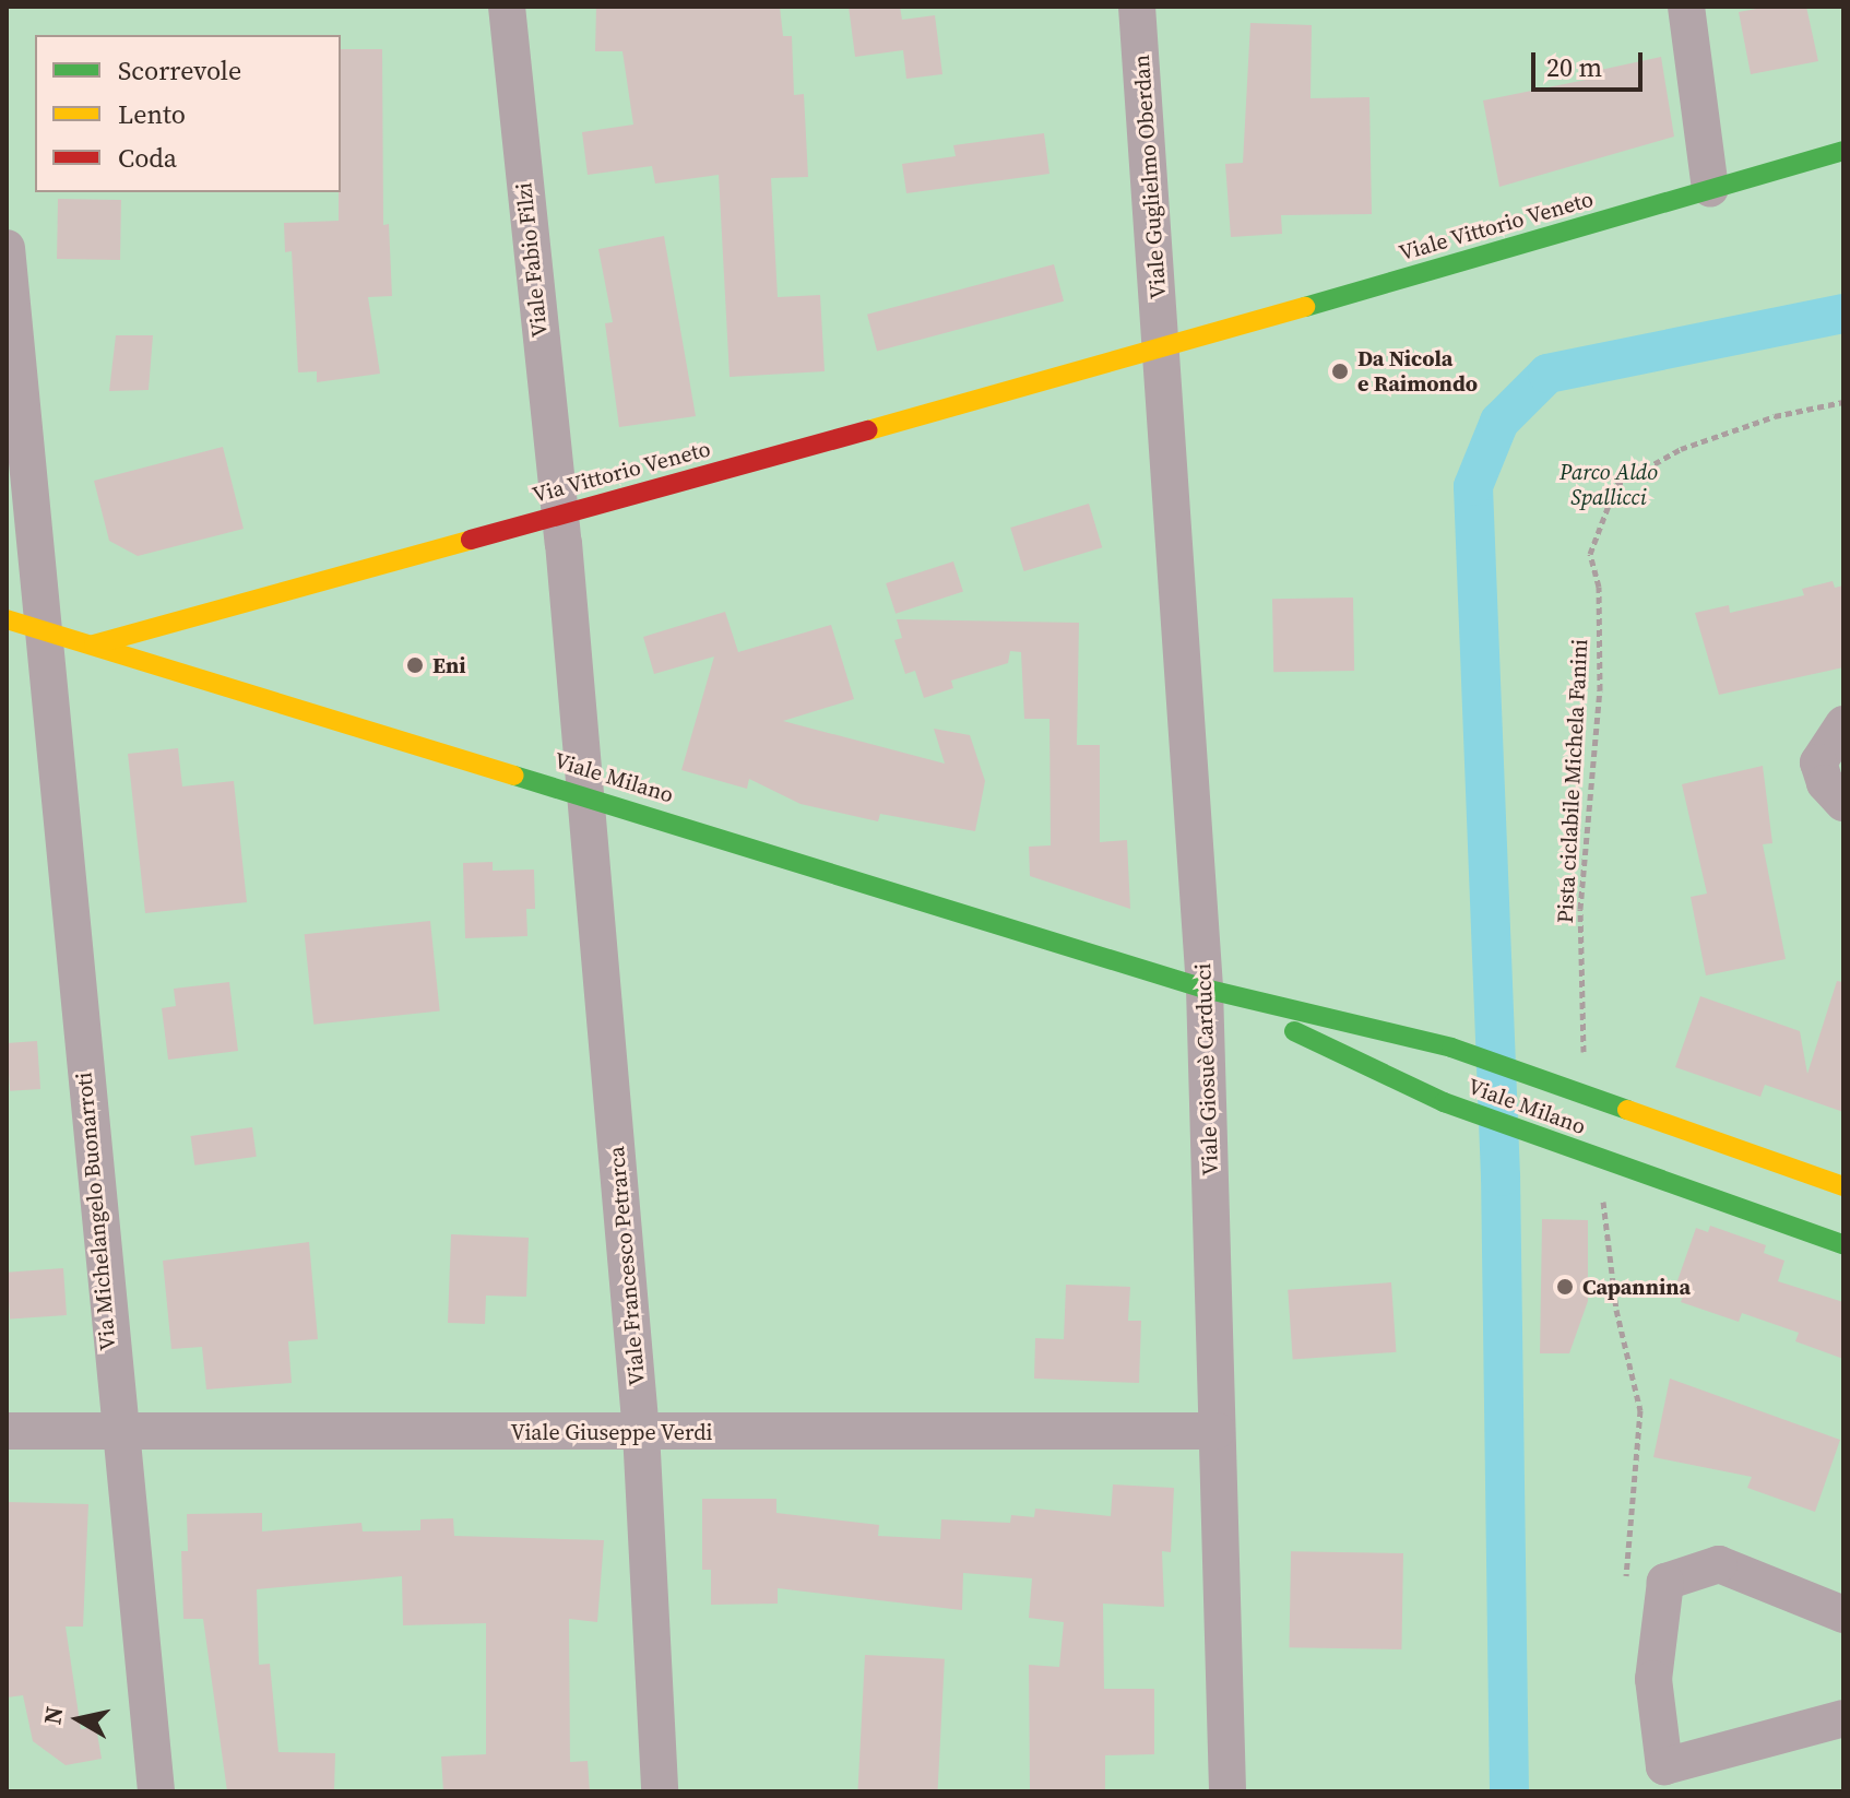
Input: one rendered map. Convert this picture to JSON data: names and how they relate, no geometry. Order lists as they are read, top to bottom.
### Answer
{
  "streets": {
    "street": [
      "Viale Guglielmo Oberdan",
      "Viale Vittorio Veneto",
      "Viale Fabio Filzi",
      "Via Vittorio Veneto",
      "Viale Milano",
      "Viale Giosuè Carducci",
      "Via Michelangelo Buonarroti",
      "Viale Francesco Petrarca",
      "Viale Giuseppe Verdi"
    ],
    "path": ["Pista ciclabile Michela Fanini"]
  },
  "crossings": [
    ["Viale Guglielmo Oberdan", "Viale Vittorio Veneto"],
    ["Viale Guglielmo Oberdan", "Via Vittorio Veneto"],
    ["Viale Guglielmo Oberdan", "Viale Giosuè Carducci"],
    ["Viale Vittorio Veneto", "Via Vittorio Veneto"],
    ["Viale Vittorio Veneto", "Viale Giosuè Carducci"],
    ["Viale Fabio Filzi", "Via Vittorio Veneto"],
    ["Viale Fabio Filzi", "Viale Milano"],
    ["Viale Fabio Filzi", "Viale Francesco Petrarca"],
    ["Via Vittorio Veneto", "Viale Milano"],
    ["Via Vittorio Veneto", "Viale Giosuè Carducci"],
    ["Viale Milano", "Pista ciclabile Michela Fanini"],
    ["Viale Milano", "Viale Giosuè Carducci"],
    ["Viale Milano", "Via Michelangelo Buonarroti"],
    ["Viale Milano", "Viale Francesco Petrarca"],
    ["Viale Giosuè Carducci", "Viale Giuseppe Verdi"],
    ["Via Michelangelo Buonarroti", "Viale Giuseppe Verdi"],
    ["Viale Francesco Petrarca", "Viale Giuseppe Verdi"]
  ],
  "parks": ["Parco Aldo Spallicci"],
  "places": ["Da Nicola e Raimondo", "Eni", "Capannina"],
  "legend": ["Scorrevole", "Lento", "Coda"],
  "scale_bar": "20 m",
  "north": "left"
}
